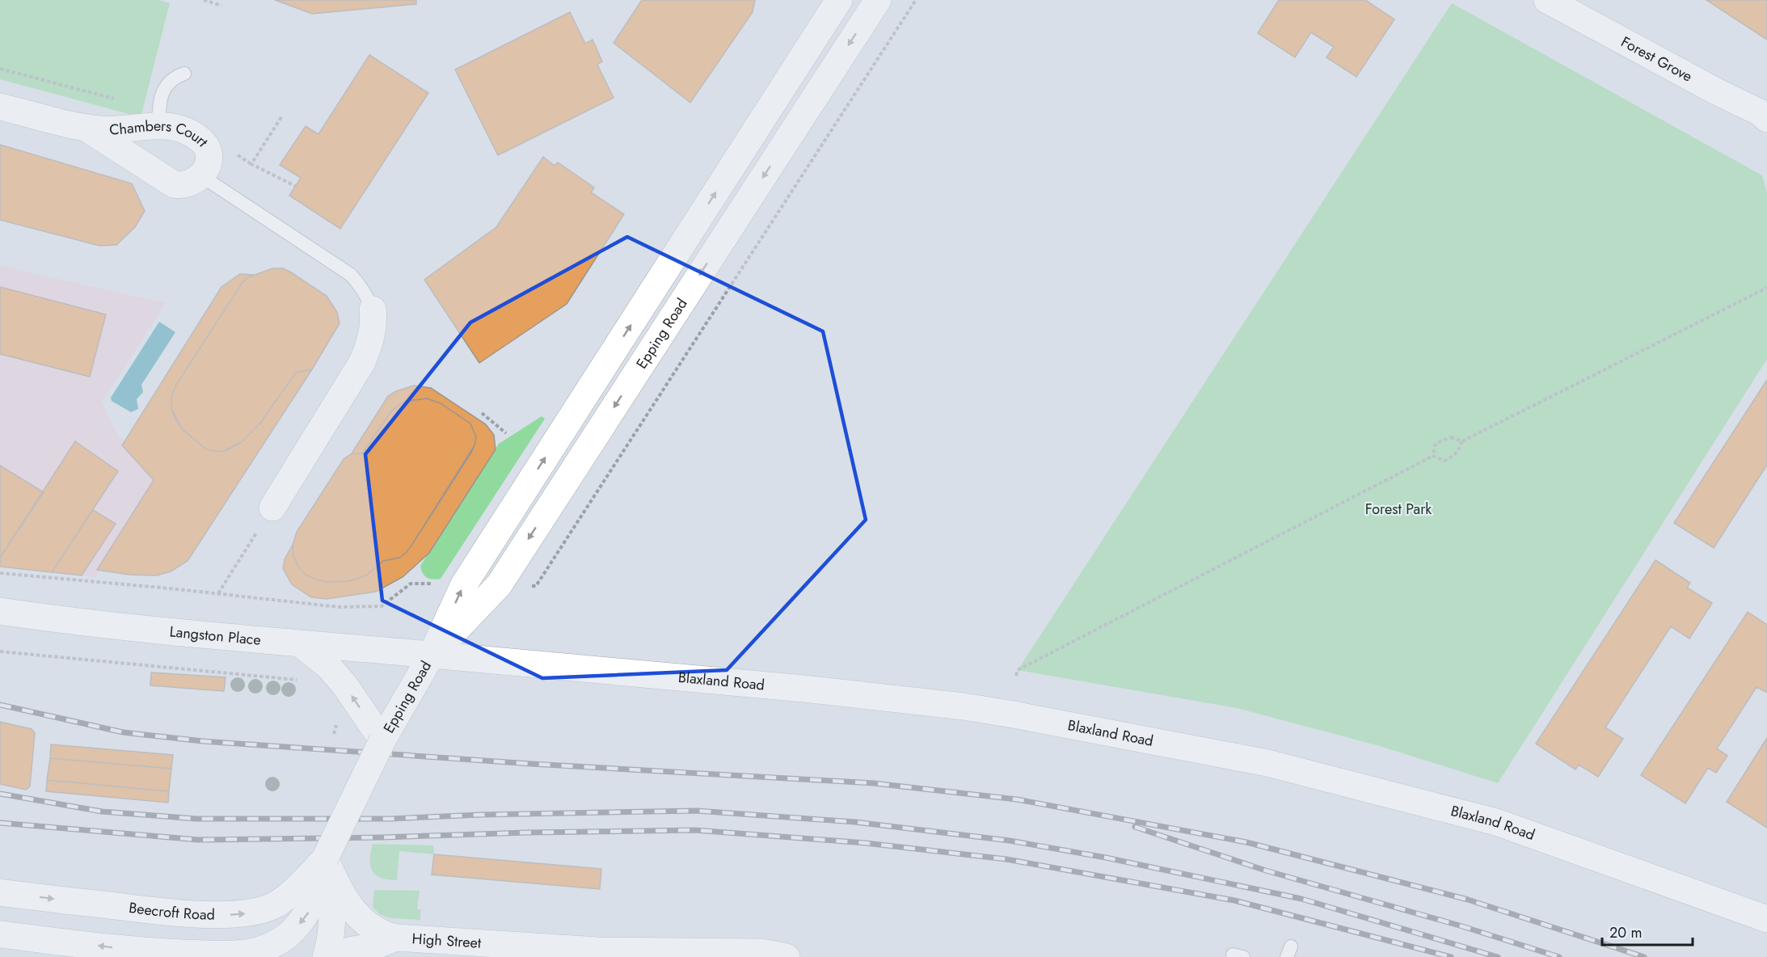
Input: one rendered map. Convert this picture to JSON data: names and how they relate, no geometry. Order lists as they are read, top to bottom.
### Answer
{
  "streets": {
    "main road": [
      "Forest Grove",
      "Chambers Court",
      "Epping Road",
      "Langston Place",
      "Blaxland Road",
      "Beecroft Road",
      "High Street"
    ]
  },
  "crossings": [
    ["Epping Road", "Langston Place"],
    ["Epping Road", "Blaxland Road"],
    ["Epping Road", "Beecroft Road"],
    ["Langston Place", "Blaxland Road"],
    ["Beecroft Road", "High Street"]
  ],
  "parks": ["Forest Park"],
  "scale_bar": "20 m"
}
